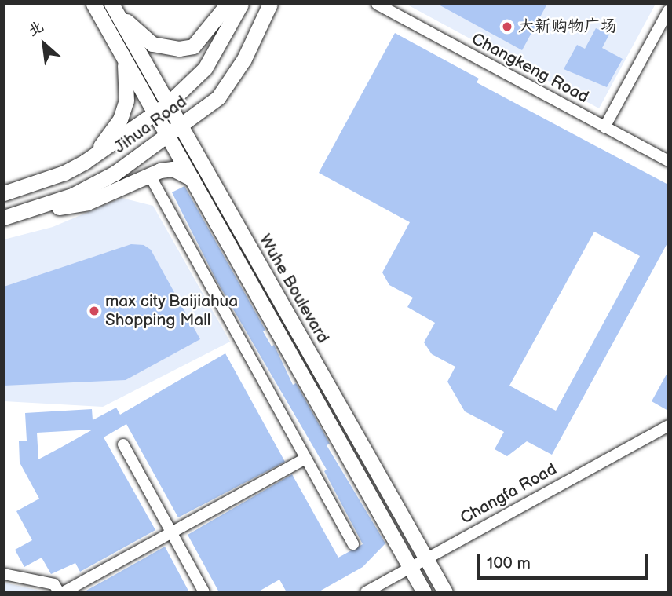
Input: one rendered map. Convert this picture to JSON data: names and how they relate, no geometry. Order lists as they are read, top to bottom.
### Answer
{
  "streets": {
    "main road": ["Jihua Road", "Wuhe Boulevard"],
    "street": ["Changkeng Road", "Changfa Road"]
  },
  "crossings": [
    ["Jihua Road", "Wuhe Boulevard"],
    ["Wuhe Boulevard", "Changfa Road"]
  ],
  "places": ["大新购物广场", "max city Baijiahua Shopping Mall"],
  "scale_bar": "100 m",
  "north": "top left"
}
